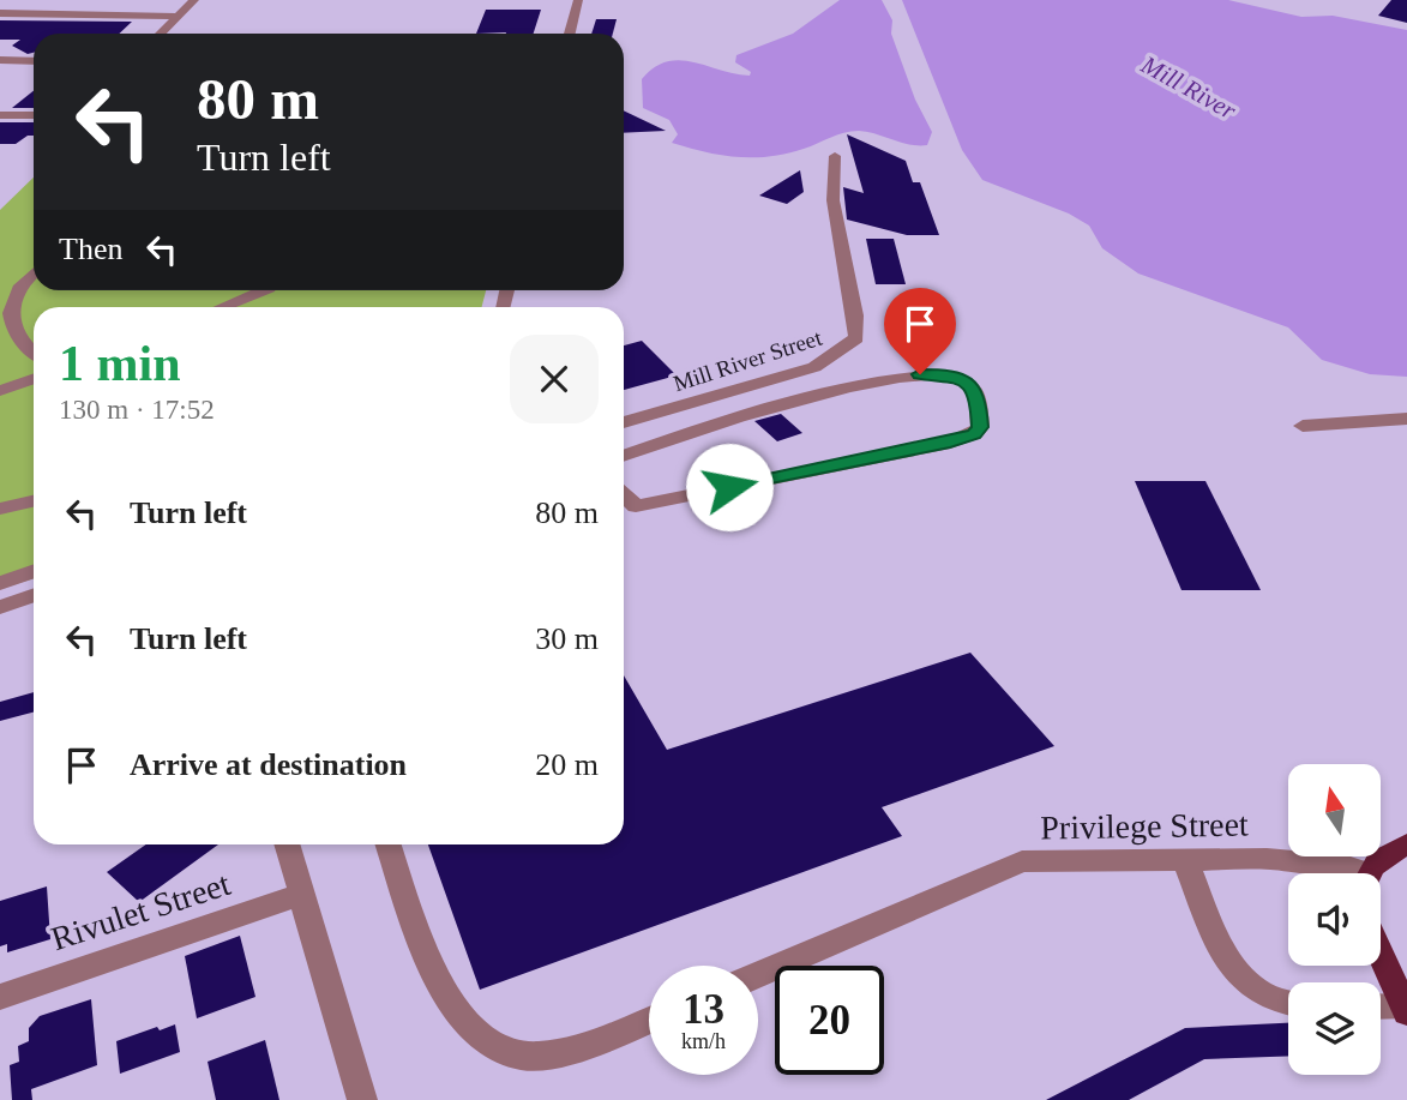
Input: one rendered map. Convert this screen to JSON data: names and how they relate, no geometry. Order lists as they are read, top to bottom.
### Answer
{
  "streets": {
    "main road": ["Privilege Street"],
    "street": ["Mill River Street", "Rivulet Street"]
  },
  "water": ["Mill River"],
  "north": "top",
  "page": {
    "turn": ["80 m", "Turn left"],
    "then": "Then",
    "heading": ["1 min", "130 m · 17:52"],
    "list": [
      {
        "name": "Turn left",
        "value": "80 m"
      },
      {
        "name": "Turn left",
        "value": "30 m"
      },
      {
        "name": "Arrive at destination",
        "value": "20 m"
      }
    ],
    "speed": "13 km/h",
    "limit": "20"
  }
}
